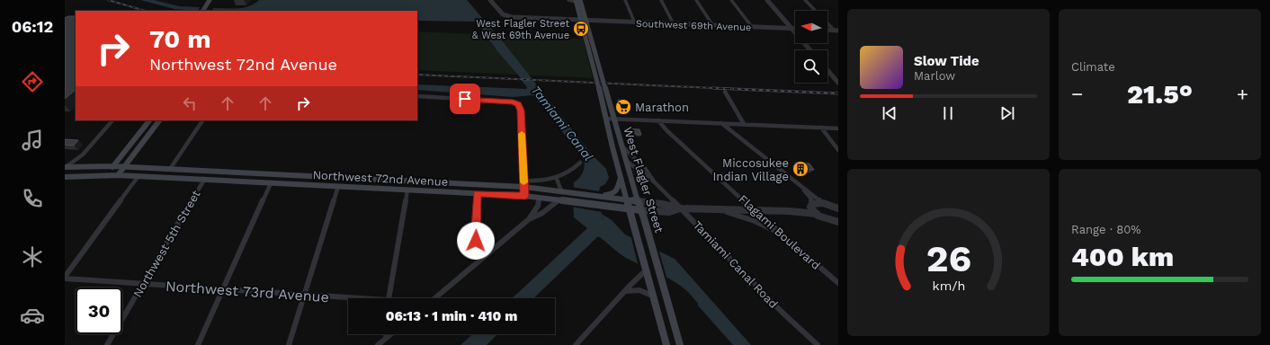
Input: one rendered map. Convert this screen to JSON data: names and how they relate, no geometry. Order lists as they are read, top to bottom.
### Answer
{
  "streets": {
    "main road": ["Northwest 72nd Avenue", "West Flagler Street"],
    "street": [
      "Southwest 69th Avenue",
      "Flagami Boulevard",
      "Northwest 5th Street",
      "Tamiami Canal Road",
      "Northwest 73rd Avenue"
    ]
  },
  "crossings": [
    ["Southwest 69th Avenue", "West Flagler Street"],
    ["Northwest 72nd Avenue", "West Flagler Street"],
    ["Northwest 72nd Avenue", "Northwest 5th Street"],
    ["West Flagler Street", "Tamiami Canal Road"],
    ["Northwest 5th Street", "Northwest 73rd Avenue"]
  ],
  "water": ["Tamiami Canal"],
  "places": {
    "bus stop": ["West Flagler Street & West 69th Avenue"],
    "supermarket": ["Marathon"],
    "building": ["Miccosukee Indian Village"]
  },
  "north": "left",
  "page": {
    "tabs": "06:12",
    "tile": [
      "Climate",
      ["Range · 80%", "400 km"]
    ],
    "turn": ["70 m", "Northwest 72nd Avenue"],
    "song": ["Slow Tide", "Marlow"],
    "heat": ["−", "21.5°", "+"],
    "limit": "30",
    "trip": "06:13 · 1 min · 410 m",
    "gauge": ["26", "km/h"]
  }
}
